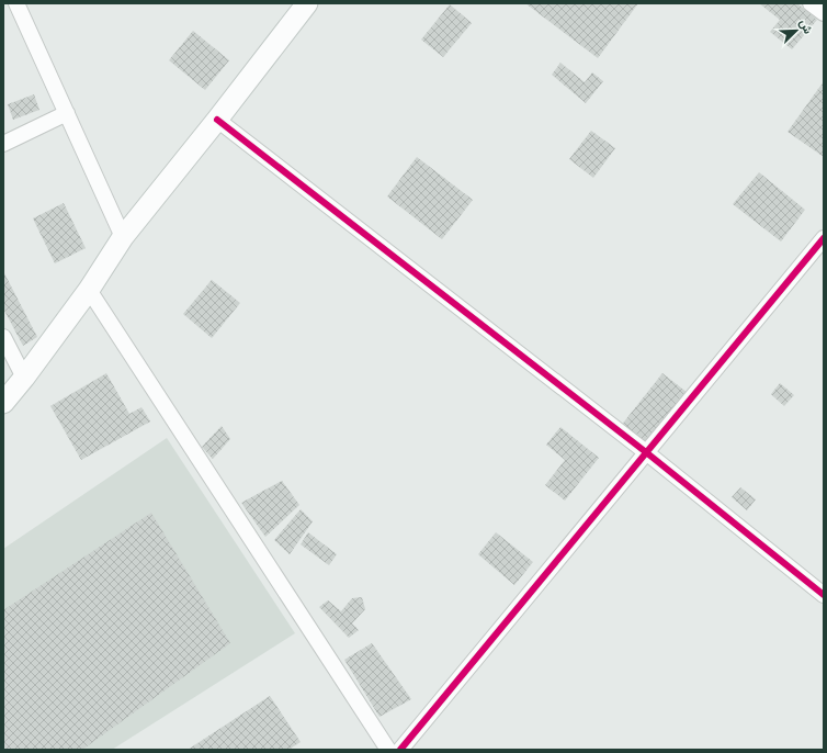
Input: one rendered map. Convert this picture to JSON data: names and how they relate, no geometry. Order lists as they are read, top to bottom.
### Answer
{
  "north": "top right"
}
